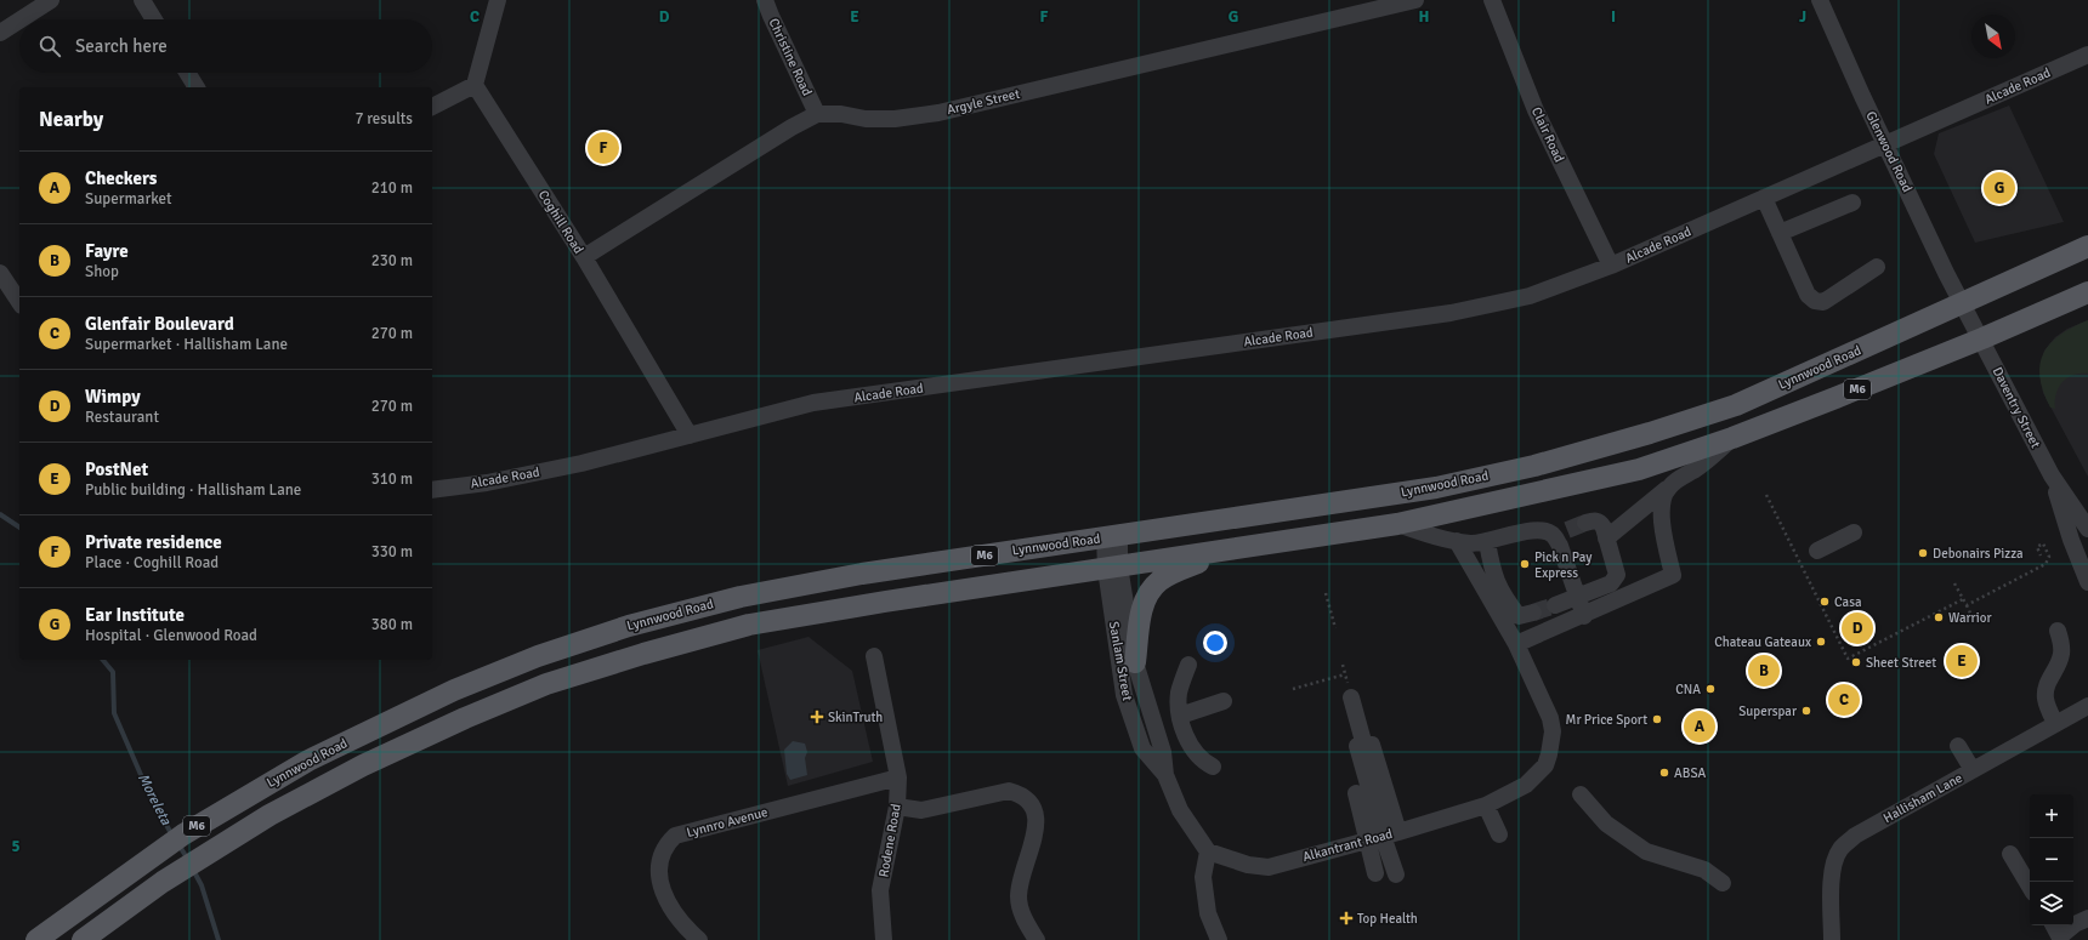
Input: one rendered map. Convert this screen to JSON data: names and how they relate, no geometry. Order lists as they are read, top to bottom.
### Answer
{
  "streets": {
    "main road": ["Lynnwood Road", "M6"],
    "street": [
      "Christine Road",
      "Alcade Road",
      "Argyle Street",
      "Clair Road",
      "Glenwood Road",
      "Coghill Road",
      "Daventry Street",
      "Sanlam Street",
      "Hallisham Lane",
      "Lynnro Avenue",
      "Rodene Road",
      "Alkantrant Road"
    ]
  },
  "crossings": [
    ["Christine Road", "Argyle Street"],
    ["Alcade Road", "Clair Road"],
    ["Alcade Road", "Glenwood Road"],
    ["Alcade Road", "Coghill Road"],
    ["Argyle Street", "Coghill Road"],
    ["Glenwood Road", "Lynnwood Road"],
    ["Glenwood Road", "Daventry Street"],
    ["Lynnwood Road", "Daventry Street"],
    ["Lynnwood Road", "Sanlam Street"],
    ["Sanlam Street", "Alkantrant Road"],
    ["Lynnro Avenue", "Rodene Road"]
  ],
  "water": ["Moreleta"],
  "places": {
    "other": [
      "Debonairs Pizza",
      "Pick n Pay Express",
      "Casa",
      "Warrior",
      "Chateau Gateaux",
      "Sheet Street",
      "CNA",
      "Superspar",
      "Mr Price Sport",
      "ABSA"
    ],
    "health": ["SkinTruth", "Top Health"]
  },
  "north": "bottom right",
  "page": {
    "search": "Search here",
    "heading": ["Nearby", "7 results"],
    "pins": [
      "F",
      "G",
      "D",
      "E",
      "B",
      "C",
      "A"
    ],
    "list": [
      {
        "mark": "A",
        "name": "Checkers",
        "note": "Supermarket",
        "value": "210 m"
      },
      {
        "mark": "B",
        "name": "Fayre",
        "note": "Shop",
        "value": "230 m"
      },
      {
        "mark": "C",
        "name": "Glenfair Boulevard",
        "note": "Supermarket · Hallisham Lane",
        "value": "270 m"
      },
      {
        "mark": "D",
        "name": "Wimpy",
        "note": "Restaurant",
        "value": "270 m"
      },
      {
        "mark": "E",
        "name": "PostNet",
        "note": "Public building · Hallisham Lane",
        "value": "310 m"
      },
      {
        "mark": "F",
        "name": "Private residence",
        "note": "Place · Coghill Road",
        "value": "330 m"
      },
      {
        "mark": "G",
        "name": "Ear Institute",
        "note": "Hospital · Glenwood Road",
        "value": "380 m"
      }
    ],
    "map_buttons": ["+", "−"]
  },
  "grid": {
    "columns": [
      "C",
      "D",
      "E",
      "F",
      "G",
      "H",
      "I",
      "J"
    ],
    "rows": ["5"]
  }
}
